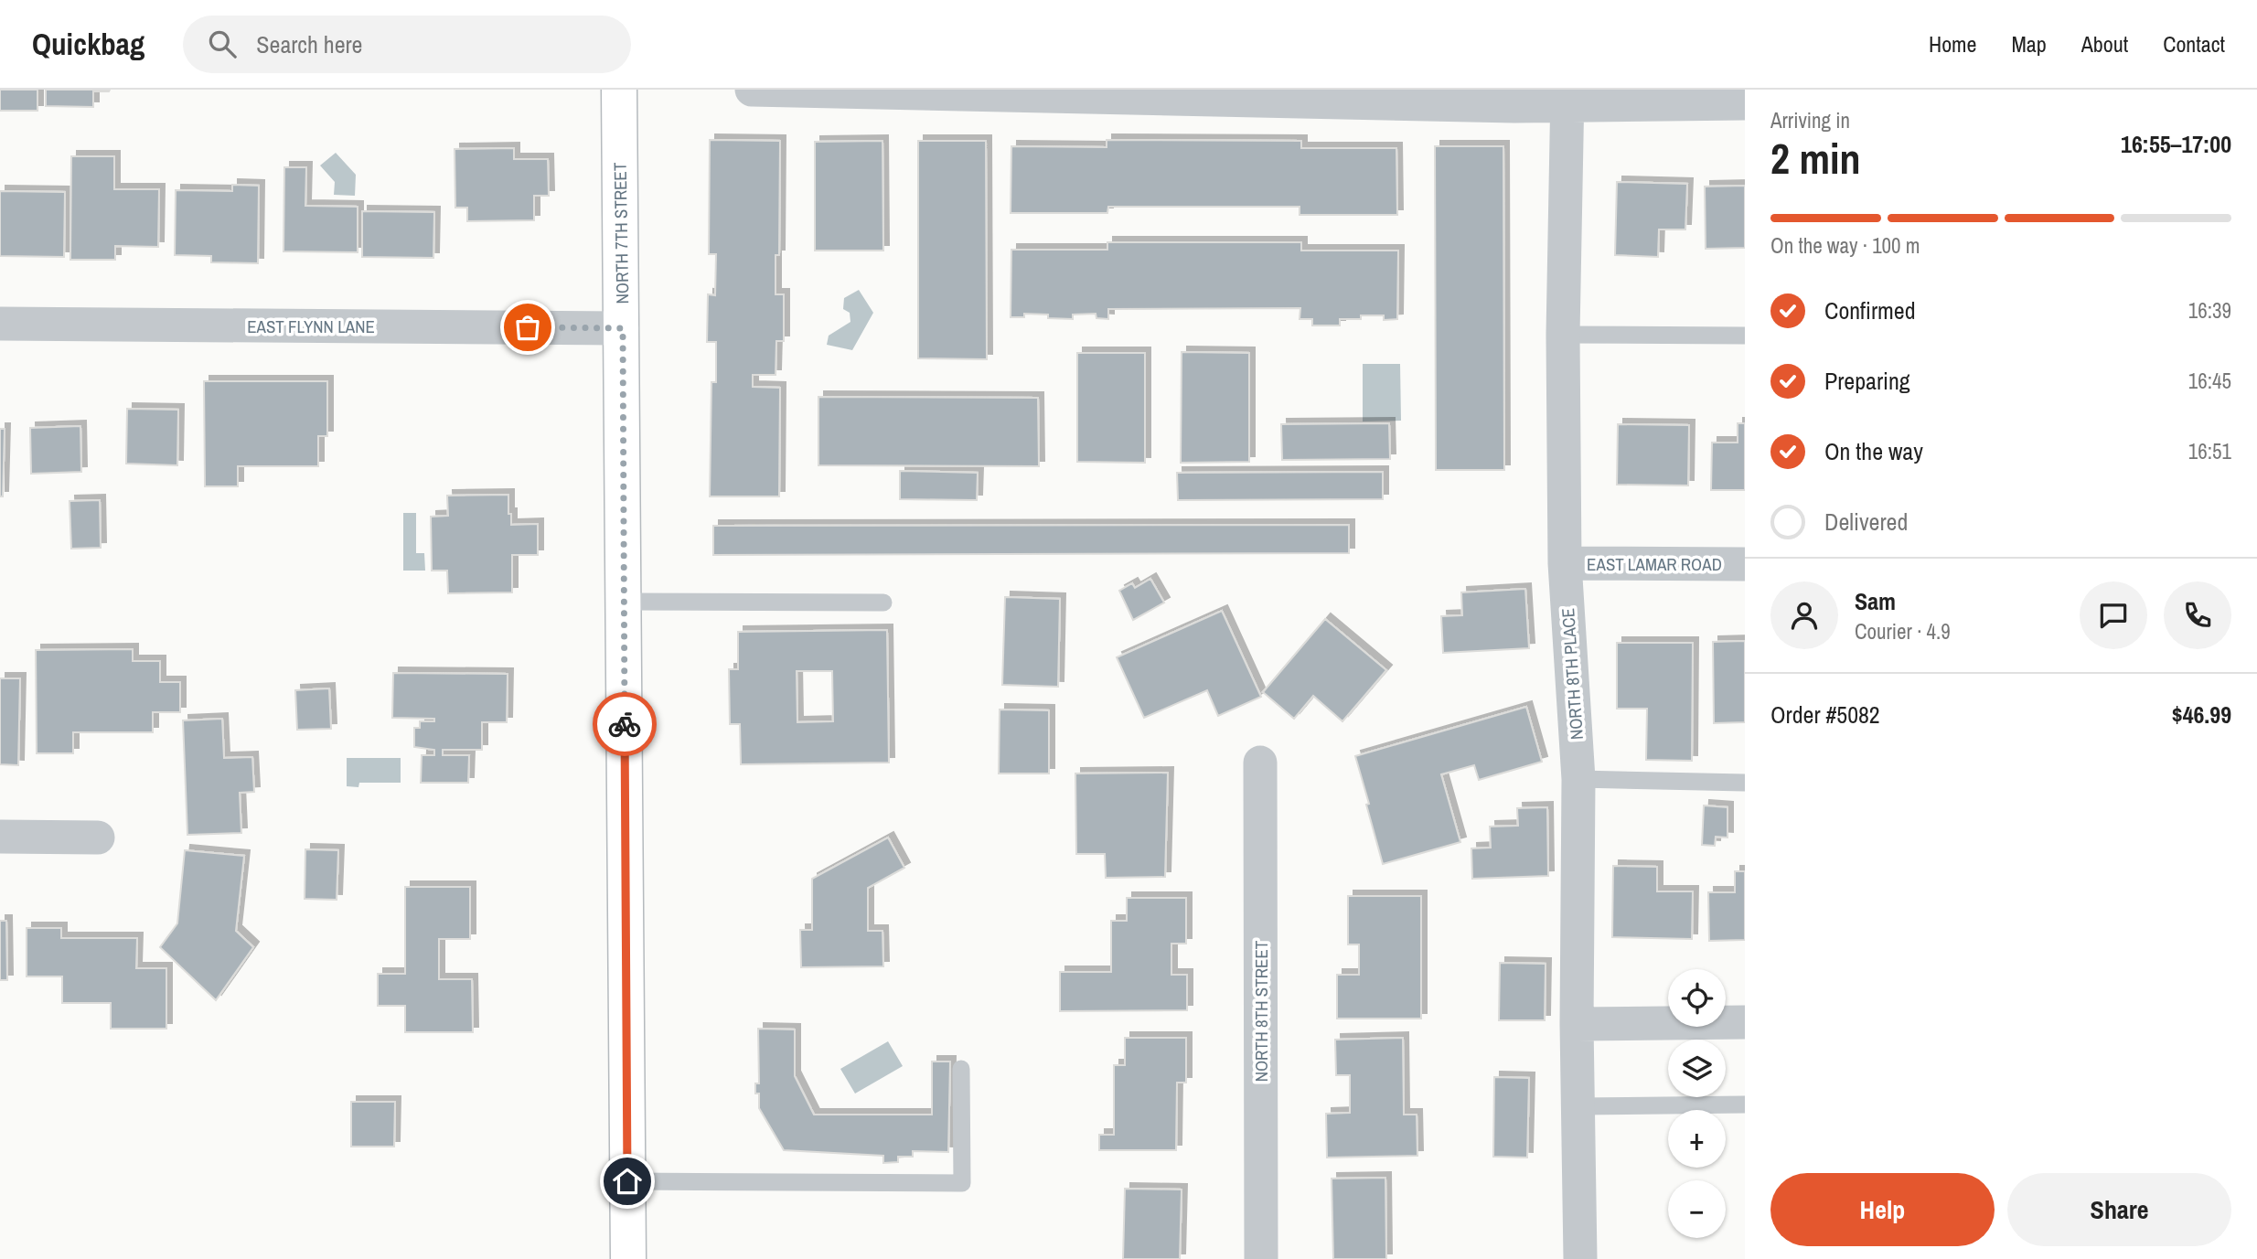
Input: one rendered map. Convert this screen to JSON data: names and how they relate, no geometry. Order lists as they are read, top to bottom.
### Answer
{
  "streets": {
    "main road": ["NORTH 7TH STREET"],
    "street": [
      "EAST FLYNN LANE",
      "EAST LAMAR ROAD",
      "NORTH 8TH PLACE",
      "NORTH 8TH STREET"
    ]
  },
  "crossings": [
    ["NORTH 7TH STREET", "EAST FLYNN LANE"],
    ["EAST LAMAR ROAD", "NORTH 8TH PLACE"]
  ],
  "page": {
    "header": "Quickbag",
    "search": "Search here",
    "nav": [
      "Home",
      "Map",
      "About",
      "Contact"
    ],
    "heading": ["2 min", "Arriving in", "16:55–17:00"],
    "panel": [
      "Sam",
      "Courier · 4.9",
      "Order #5082",
      "$46.99"
    ],
    "bar": "On the way · 100 m",
    "list": [
      ["Confirmed", "16:39"],
      ["Preparing", "16:45"],
      ["On the way", "16:51"],
      "Delivered"
    ],
    "map_buttons": ["+", "−"],
    "buttons": ["Help", "Share"]
  }
}
